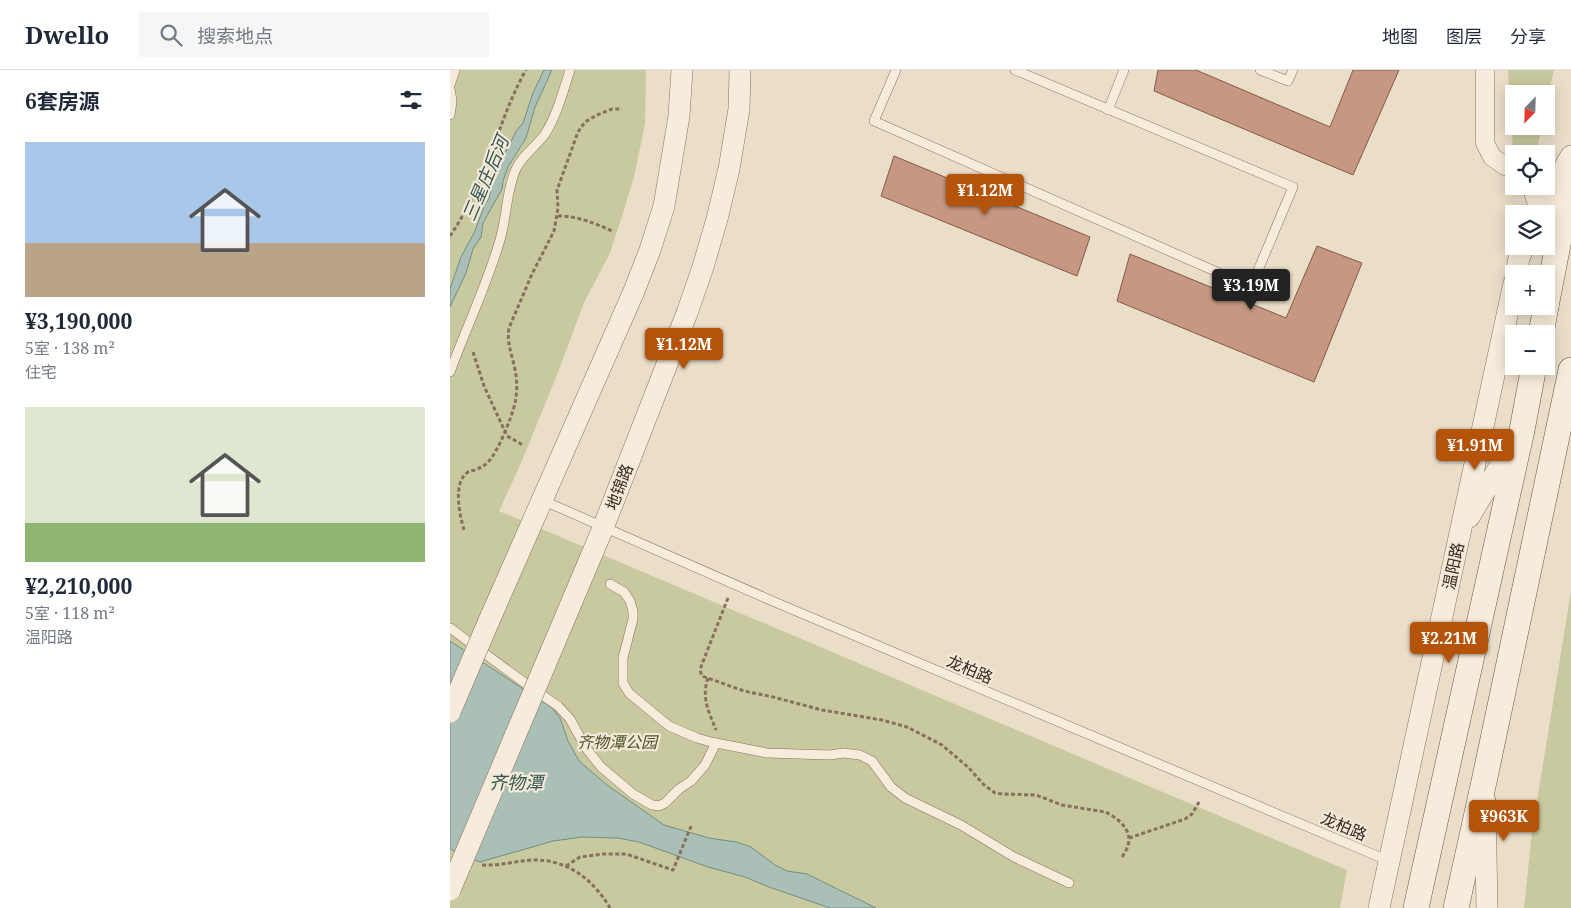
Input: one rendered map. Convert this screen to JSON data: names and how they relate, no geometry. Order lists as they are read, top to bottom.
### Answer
{
  "streets": {
    "street": ["地锦路", "温阳路"],
    "lane": ["龙柏路"]
  },
  "crossings": [
    ["地锦路", "龙柏路"],
    ["温阳路", "龙柏路"]
  ],
  "water": ["三星庄后河", "齐物潭"],
  "parks": ["齐物潭公园"],
  "north": "bottom left",
  "page": {
    "header": "Dwello",
    "search": "搜索地点",
    "nav": ["地图", "图层", "分享"],
    "heading": "6套房源",
    "map_buttons": ["+", "−"],
    "list": [
      {
        "name": "¥3,190,000",
        "note": "5室 · 138 m² · 住宅"
      },
      {
        "name": "¥2,210,000",
        "note": "5室 · 118 m² · 温阳路"
      }
    ],
    "price": [
      "¥1.12M",
      "¥3.19M",
      "¥1.12M",
      "¥1.91M",
      "¥2.21M",
      "¥963K"
    ]
  }
}
